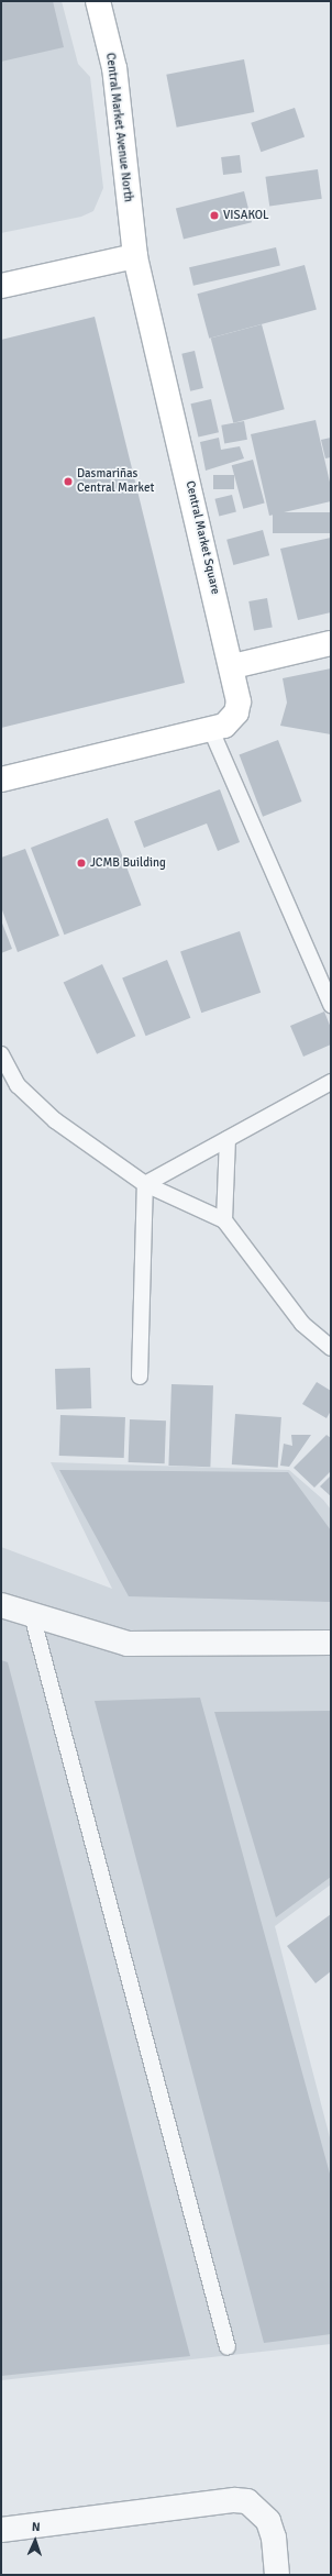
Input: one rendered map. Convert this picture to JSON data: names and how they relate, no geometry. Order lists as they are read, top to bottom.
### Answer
{
  "streets": {
    "street": ["Central Market Avenue North", "Central Market Square"]
  },
  "crossings": [
    ["Central Market Avenue North", "Central Market Square"]
  ],
  "places": ["VISAKOL", "Dasmariñas Central Market", "JCMB Building"],
  "north": "top"
}
